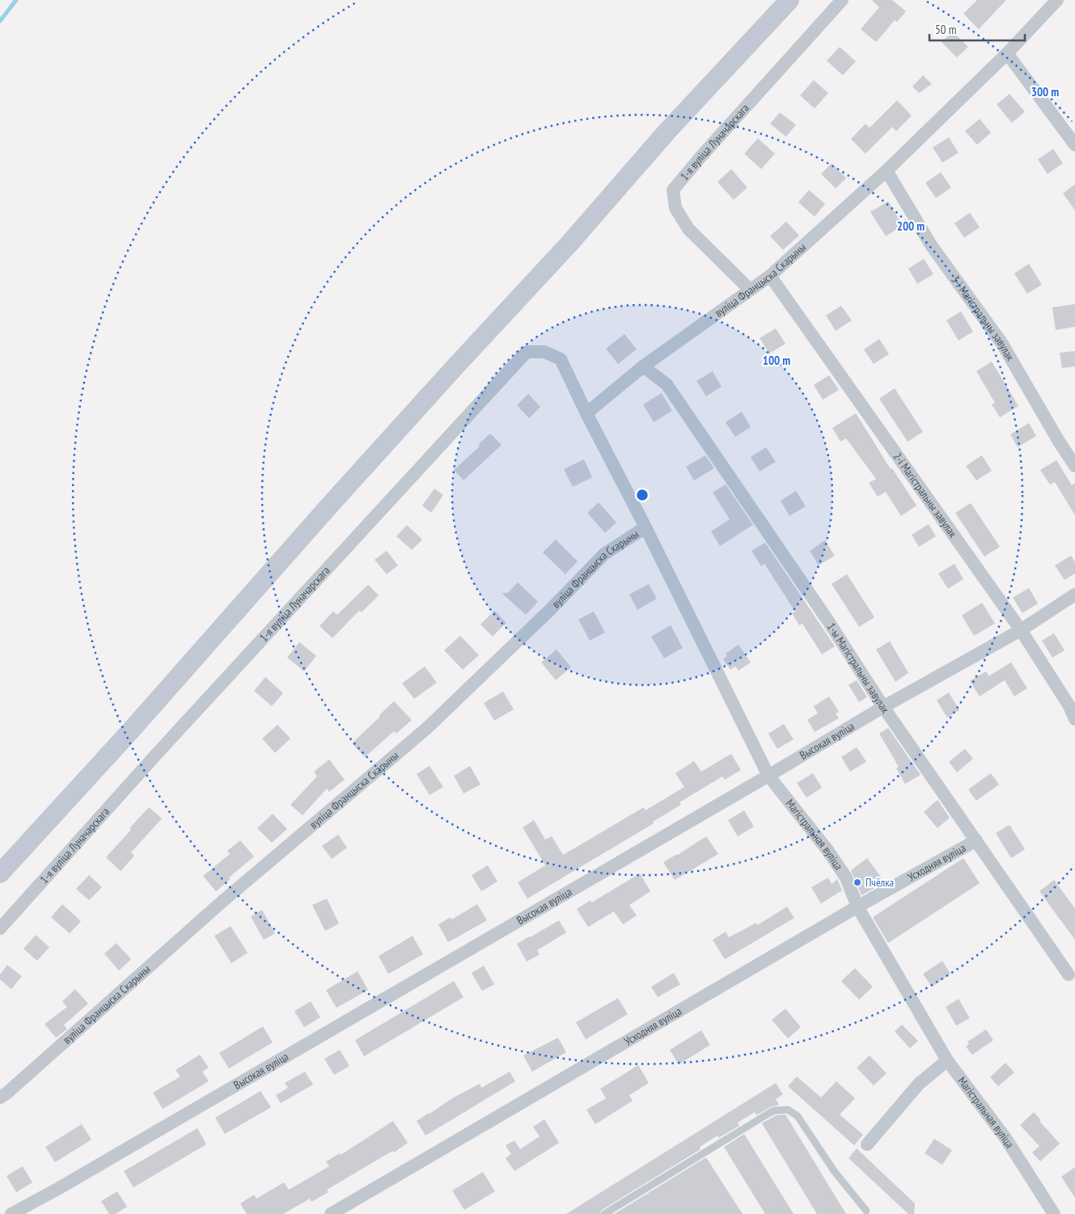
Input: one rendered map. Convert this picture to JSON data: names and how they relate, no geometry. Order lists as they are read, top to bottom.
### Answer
{
  "streets": {
    "street": [
      "1-я вуліца Луначарскага",
      "вуліца Францыска Скарыны",
      "3-і Магістральны завулак",
      "2-і Магістральны завулак",
      "1-ы Магістральны завулак",
      "Высокая вуліца",
      "Магістральная вуліца",
      "Усходняя вуліца"
    ]
  },
  "crossings": [
    ["1-я вуліца Луначарскага", "вуліца Францыска Скарыны"],
    ["вуліца Францыска Скарыны", "3-і Магістральны завулак"],
    ["вуліца Францыска Скарыны", "2-і Магістральны завулак"],
    ["вуліца Францыска Скарыны", "1-ы Магістральны завулак"],
    ["вуліца Францыска Скарыны", "Магістральная вуліца"],
    ["2-і Магістральны завулак", "Высокая вуліца"],
    ["1-ы Магістральны завулак", "Высокая вуліца"],
    ["1-ы Магістральны завулак", "Усходняя вуліца"],
    ["Высокая вуліца", "Магістральная вуліца"],
    ["Магістральная вуліца", "Усходняя вуліца"]
  ],
  "places": ["Пчёлка"],
  "scale_bar": "50 m",
  "rings": ["300 m", "200 m", "100 m"]
}
